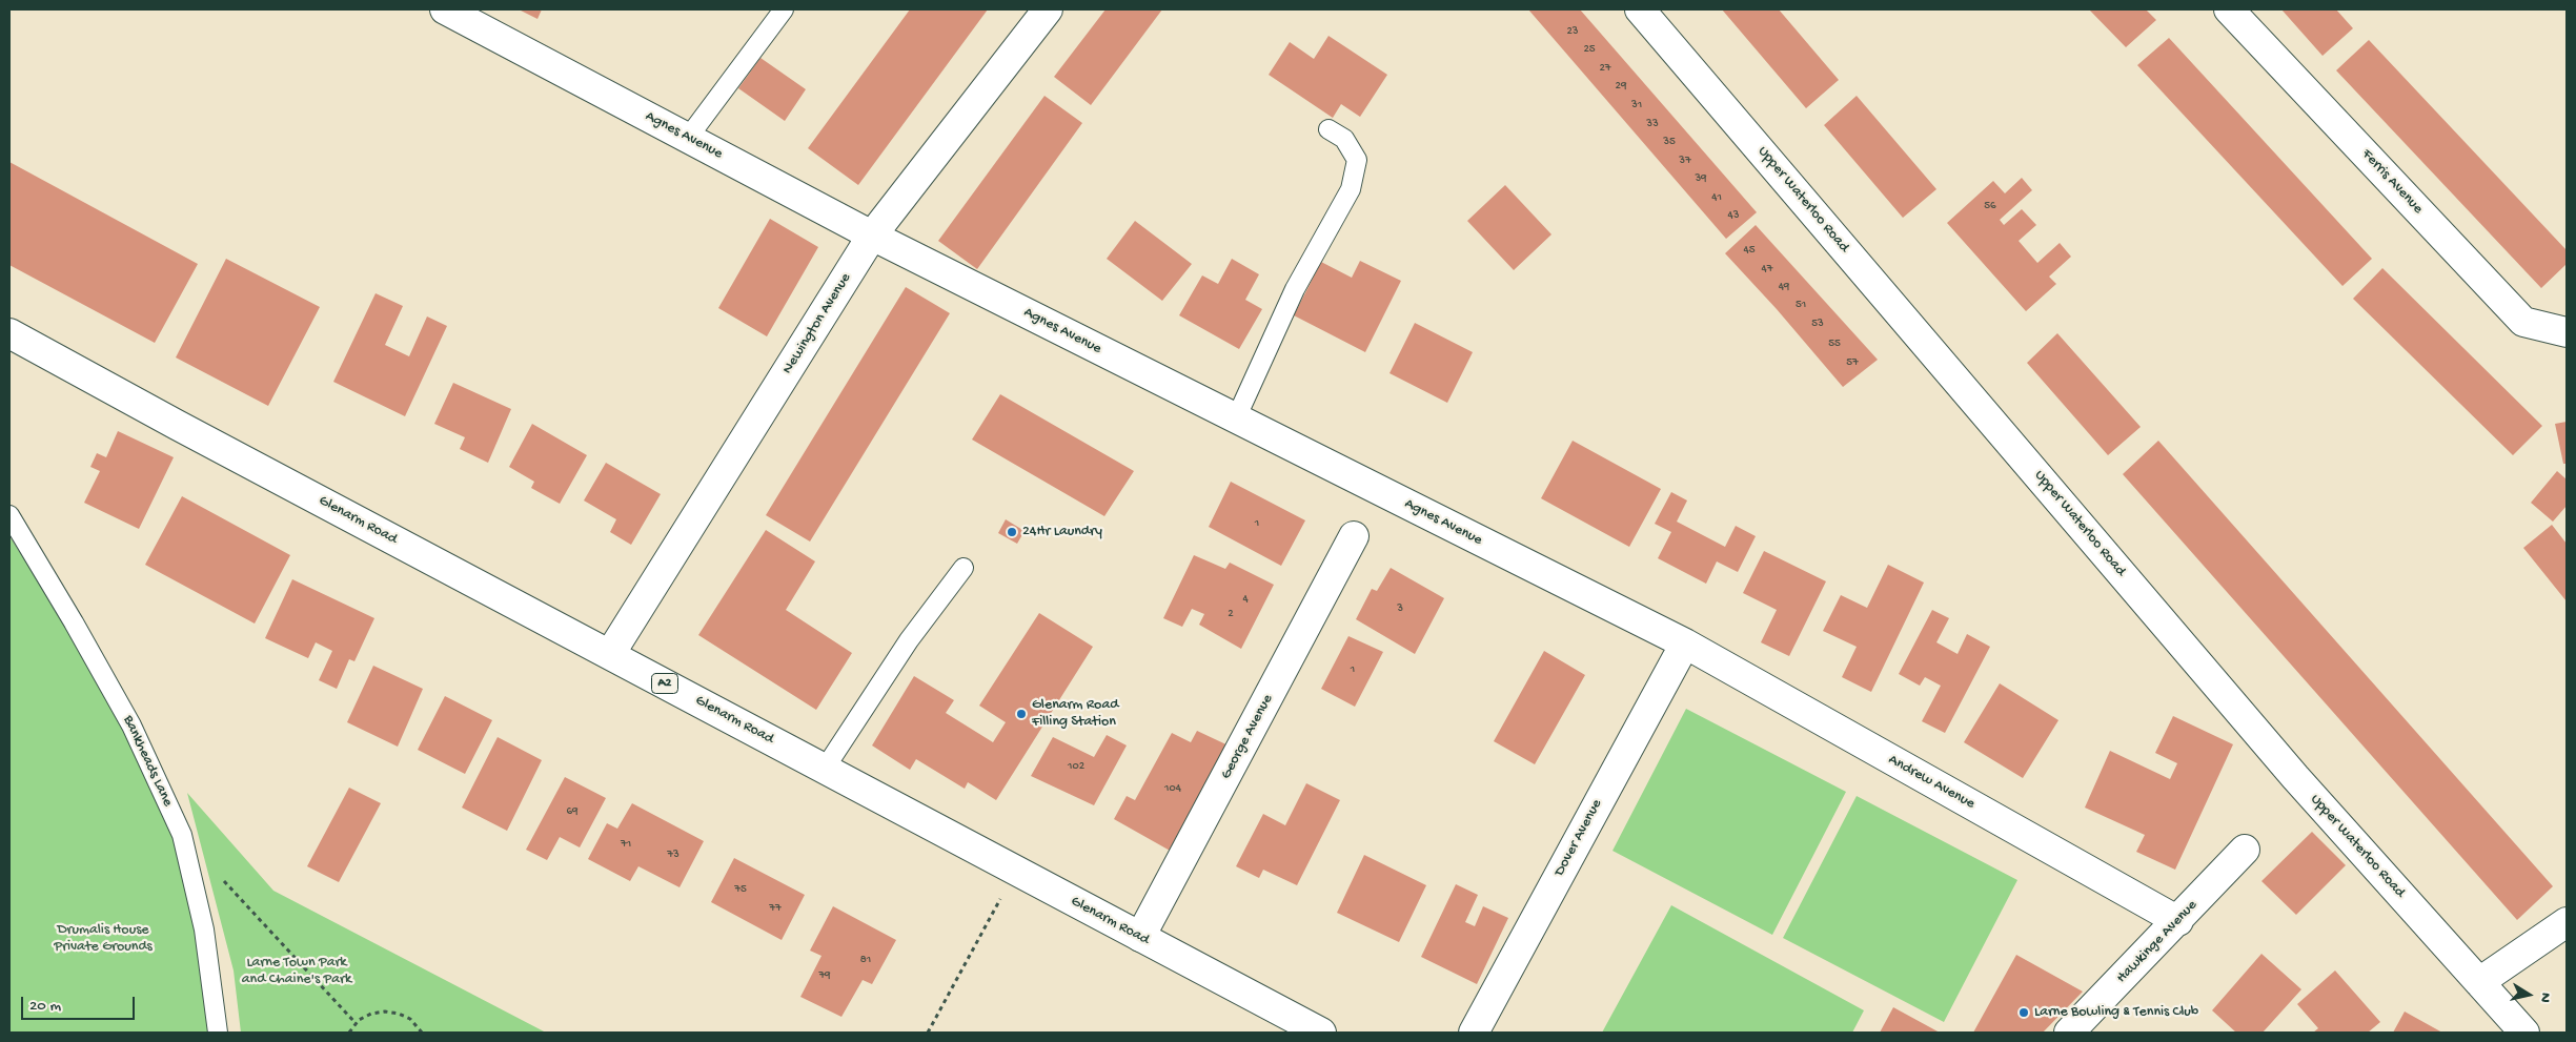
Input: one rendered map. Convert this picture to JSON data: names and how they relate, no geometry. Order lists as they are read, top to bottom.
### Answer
{
  "streets": {
    "street": [
      "Agnes Avenue",
      "Ferris Avenue",
      "Upper Waterloo Road",
      "Newington Avenue",
      "Glenarm Road",
      "A2",
      "George Avenue",
      "Andrew Avenue",
      "Dover Avenue",
      "Hawkinge Avenue"
    ],
    "lane": ["Bankheads Lane"]
  },
  "crossings": [
    ["Agnes Avenue", "Newington Avenue"],
    ["Agnes Avenue", "Andrew Avenue"],
    ["Agnes Avenue", "Dover Avenue"],
    ["Newington Avenue", "Glenarm Road"],
    ["Glenarm Road", "George Avenue"],
    ["Andrew Avenue", "Dover Avenue"],
    ["Andrew Avenue", "Hawkinge Avenue"]
  ],
  "parks": ["Drumalis House Private Grounds", "Larne Town Park and Chaine's Park"],
  "places": ["24Hr Laundry", "Glenarm Road Filling Station", "Larne Bowling & Tennis Club"],
  "house_numbers": [
    "23",
    "25",
    "27",
    "29",
    "31",
    "33",
    "35",
    "37",
    "39",
    "41",
    "56",
    "43",
    "45",
    "47",
    "49",
    "51",
    "53",
    "55",
    "57",
    "1",
    "4",
    "3",
    "2",
    "1",
    "102",
    "104",
    "69",
    "71",
    "73",
    "75",
    "77",
    "81",
    "79"
  ],
  "scale_bar": "20 m",
  "north": "right"
}
